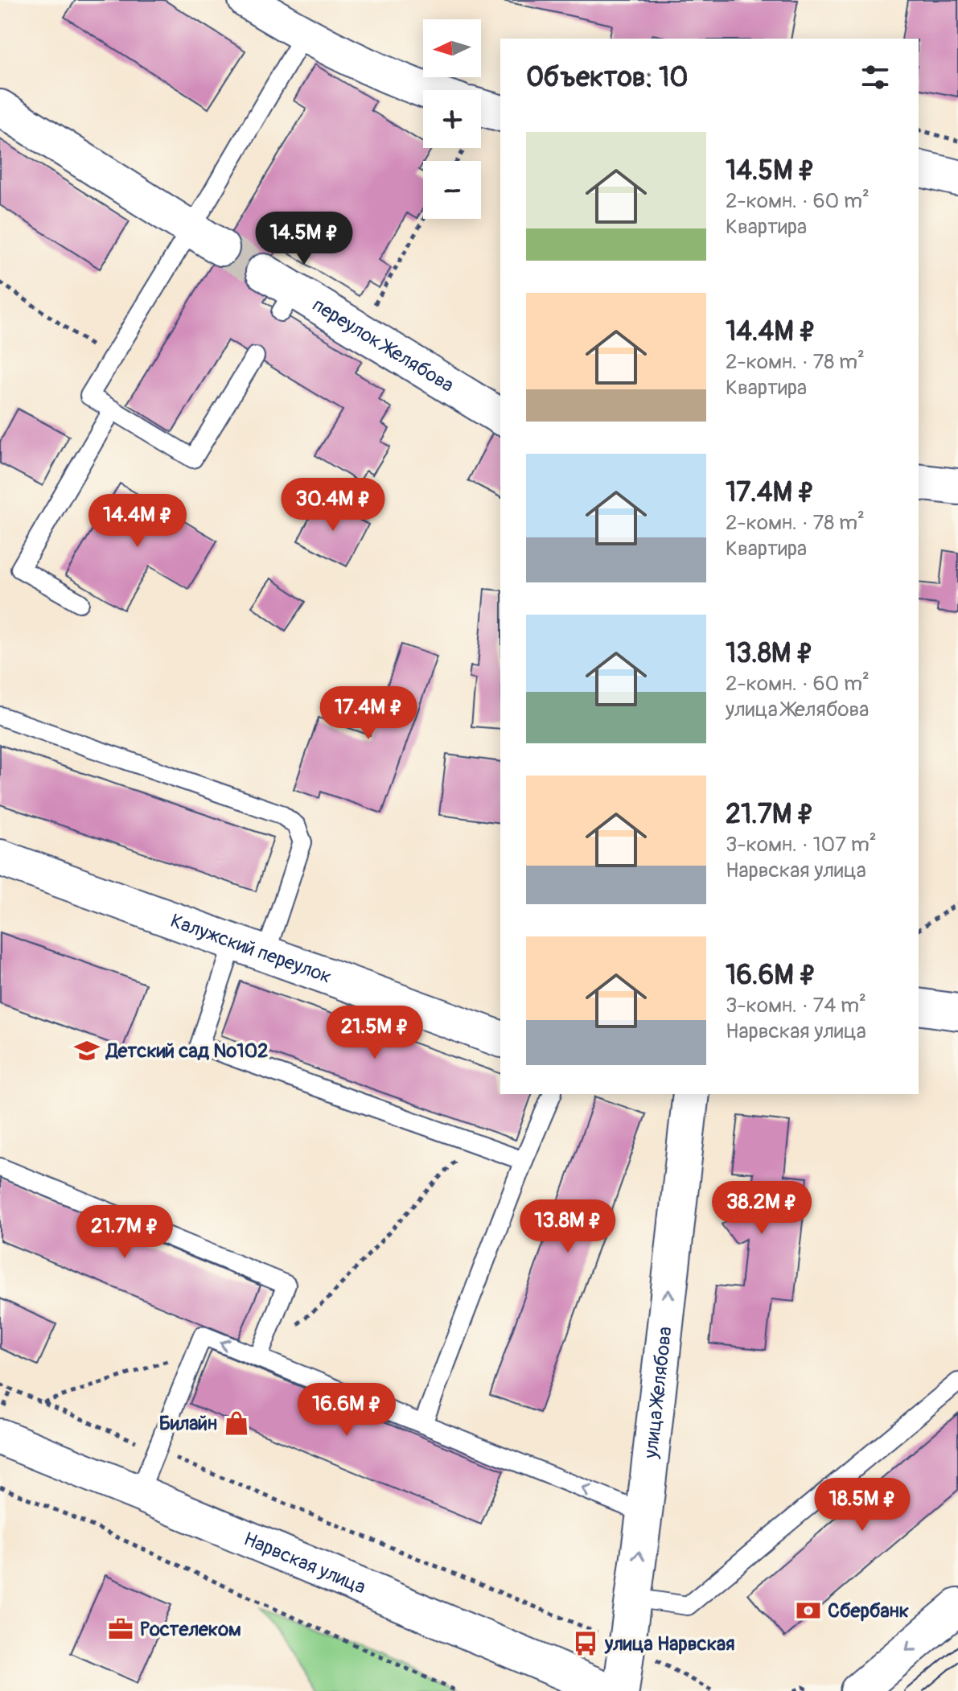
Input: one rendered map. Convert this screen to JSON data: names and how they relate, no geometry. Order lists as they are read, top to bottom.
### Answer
{
  "streets": {
    "street": [
      "переулок Желябова",
      "Калужский переулок",
      "улица Желябова",
      "Нарвская улица"
    ]
  },
  "one_way": ["улица Желябова"],
  "places": {
    "school or university": ["Детский сад №102"],
    "shop": ["Билайн"],
    "bank": ["Сбербанк"],
    "office": ["Ростелеком"],
    "bus stop": ["улица Нарвская"]
  },
  "north": "left",
  "page": {
    "map_buttons": ["+", "−"],
    "heading": "Объектов: 10",
    "list": [
      {
        "name": "14.5M ₽",
        "note": "2-комн. · 60 m² · Квартира"
      },
      {
        "name": "14.4M ₽",
        "note": "2-комн. · 78 m² · Квартира"
      },
      {
        "name": "17.4M ₽",
        "note": "2-комн. · 78 m² · Квартира"
      },
      {
        "name": "13.8M ₽",
        "note": "2-комн. · 60 m² · улица Желябова"
      },
      {
        "name": "21.7M ₽",
        "note": "3-комн. · 107 m² · Нарвская улица"
      },
      {
        "name": "16.6M ₽",
        "note": "3-комн. · 74 m² · Нарвская улица"
      }
    ],
    "price": [
      "14.5M ₽",
      "30.4M ₽",
      "14.4M ₽",
      "17.4M ₽",
      "21.5M ₽",
      "38.2M ₽",
      "13.8M ₽",
      "21.7M ₽",
      "16.6M ₽",
      "18.5M ₽"
    ]
  }
}
